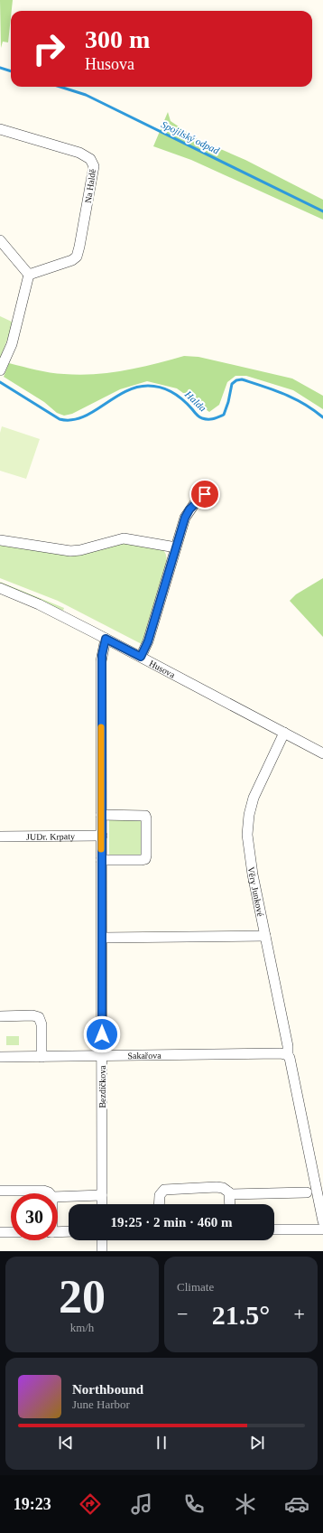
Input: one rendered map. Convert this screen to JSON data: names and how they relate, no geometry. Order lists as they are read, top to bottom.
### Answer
{
  "streets": {
    "street": [
      "Na Haldě",
      "Husova",
      "JUDr. Krpaty",
      "Věry Junkové",
      "Sakařova",
      "Bezdíčkova"
    ]
  },
  "crossings": [
    ["Husova", "Věry Junkové"],
    ["Husova", "Bezdíčkova"],
    ["JUDr. Krpaty", "Bezdíčkova"],
    ["Věry Junkové", "Sakařova"],
    ["Sakařova", "Bezdíčkova"]
  ],
  "water": ["Spojilský odpad", "Halda"],
  "page": {
    "turn": ["300 m", "Husova"],
    "limit": "30",
    "trip": "19:25 · 2 min · 460 m",
    "tile": [
      ["20", "km/h"],
      "Climate"
    ],
    "heat": ["−", "21.5°", "+"],
    "song": ["Northbound", "June Harbor"],
    "tabs": "19:23"
  }
}
